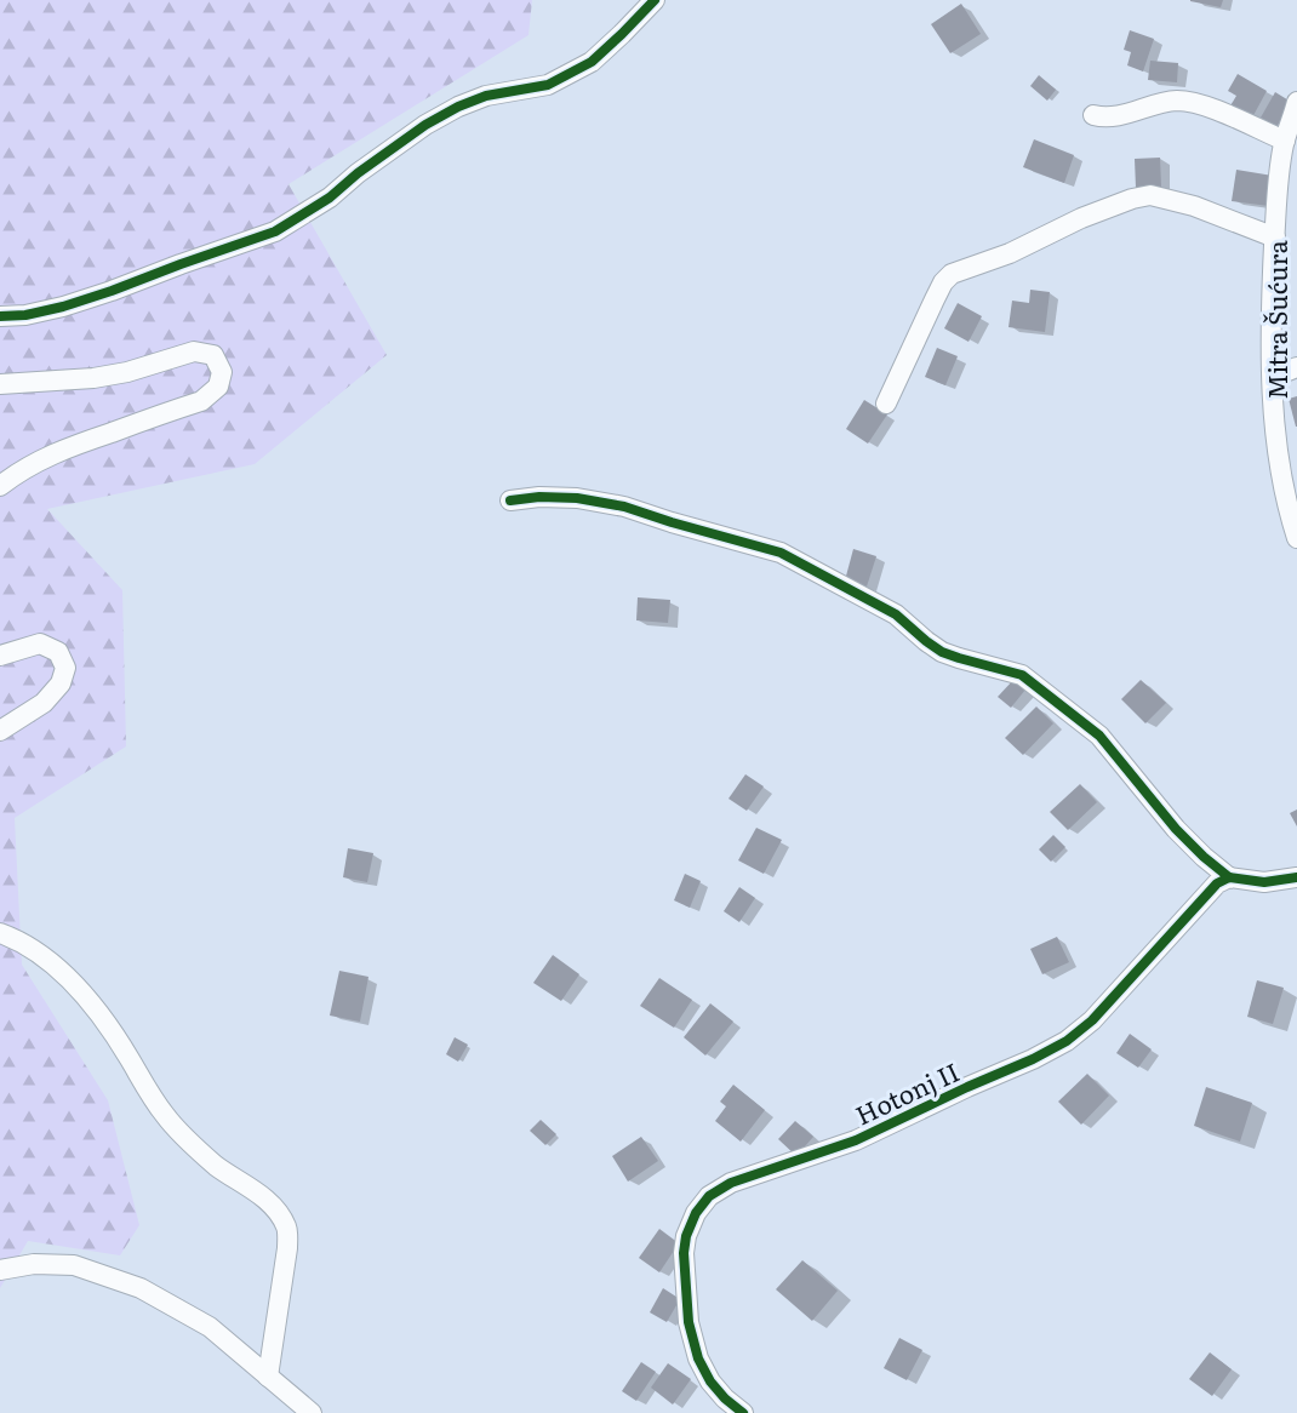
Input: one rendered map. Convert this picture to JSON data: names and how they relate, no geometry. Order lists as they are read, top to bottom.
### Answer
{
  "streets": {
    "street": ["Mitra Šućura", "Hotonj II"]
  }
}
